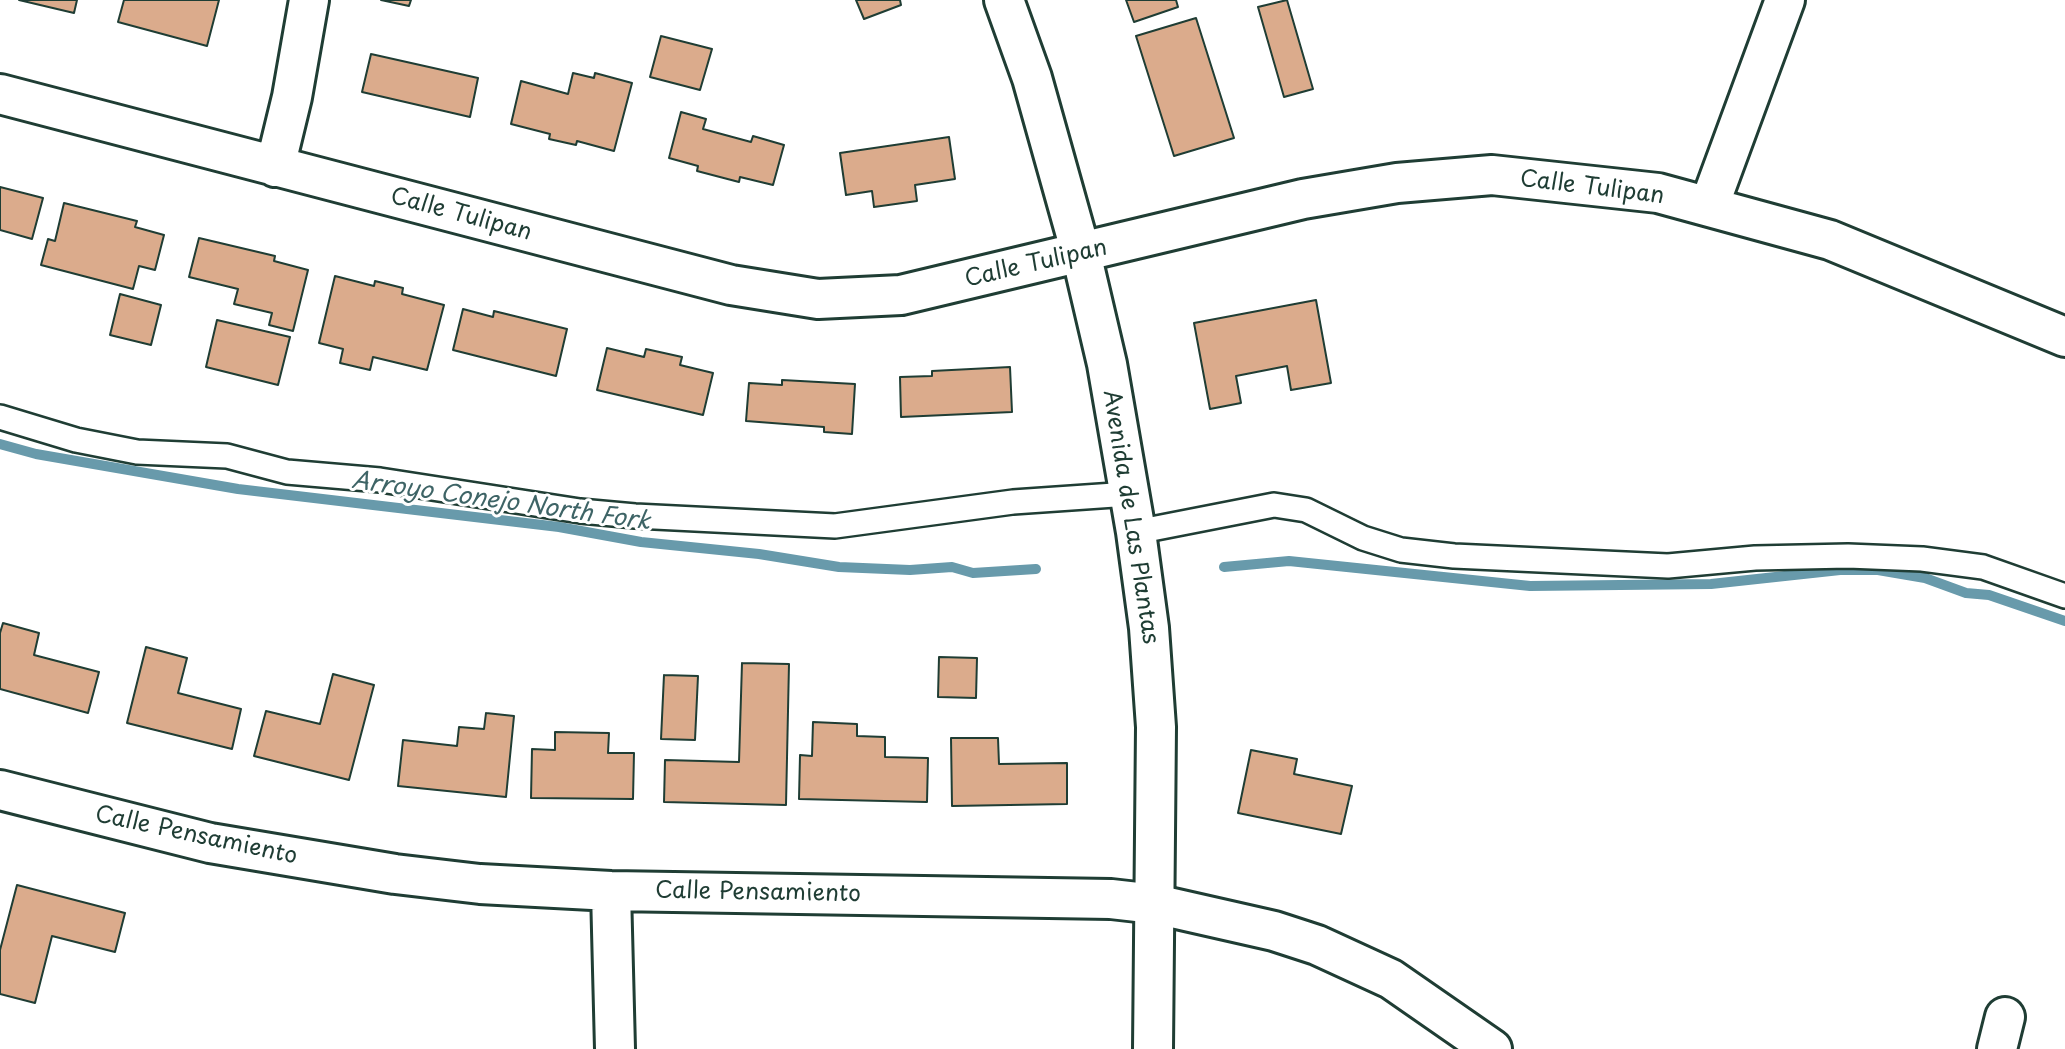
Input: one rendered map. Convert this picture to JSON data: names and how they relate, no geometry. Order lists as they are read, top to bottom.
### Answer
{
  "streets": {
    "street": ["Calle Tulipan", "Avenida de Las Plantas", "Calle Pensamiento"]
  },
  "crossings": [
    ["Calle Tulipan", "Avenida de Las Plantas"],
    ["Avenida de Las Plantas", "Calle Pensamiento"]
  ],
  "water": ["Arroyo Conejo North Fork"]
}
